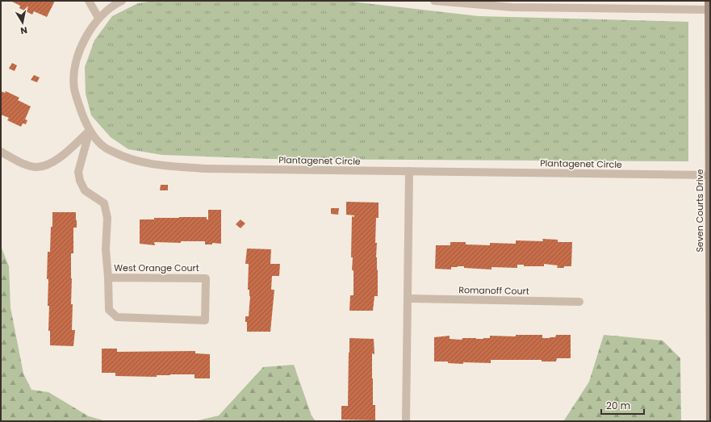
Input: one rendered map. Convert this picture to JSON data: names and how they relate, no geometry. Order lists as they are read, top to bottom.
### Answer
{
  "streets": {
    "street": [
      "Plantagenet Circle",
      "Seven Courts Drive",
      "West Orange Court",
      "Romanoff Court"
    ]
  },
  "crossings": [
    ["Plantagenet Circle", "Seven Courts Drive"],
    ["Plantagenet Circle", "West Orange Court"]
  ],
  "scale_bar": "20 m",
  "north": "bottom"
}
